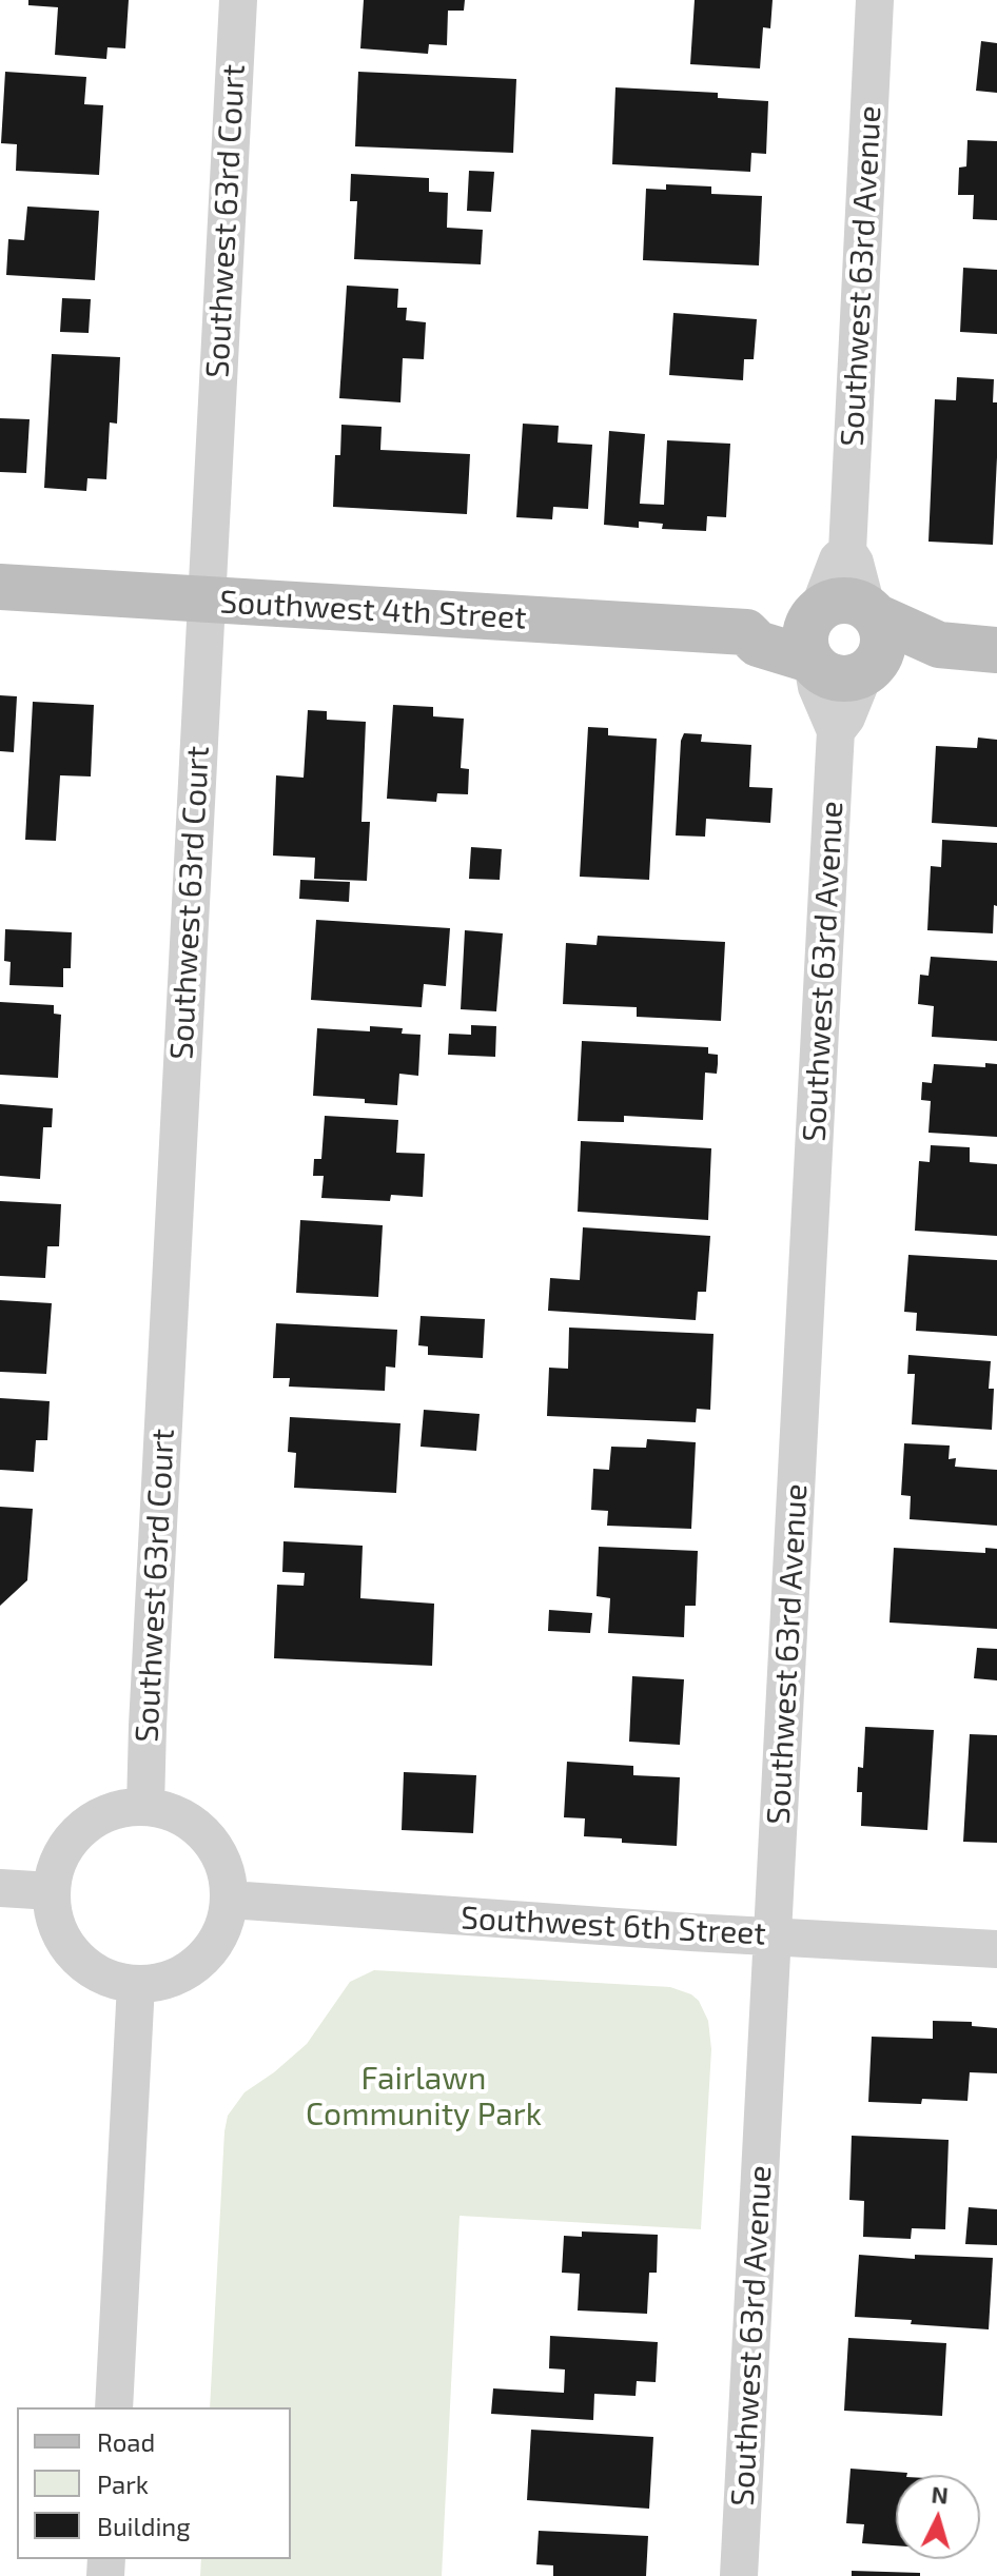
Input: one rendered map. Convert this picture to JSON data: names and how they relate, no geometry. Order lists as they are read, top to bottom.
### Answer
{
  "streets": {
    "street": [
      "Southwest 63rd Court",
      "Southwest 63rd Avenue",
      "Southwest 4th Street",
      "Southwest 6th Street"
    ]
  },
  "crossings": [
    ["Southwest 63rd Court", "Southwest 4th Street"],
    ["Southwest 63rd Court", "Southwest 6th Street"],
    ["Southwest 63rd Avenue", "Southwest 4th Street"],
    ["Southwest 63rd Avenue", "Southwest 6th Street"]
  ],
  "parks": ["Fairlawn Community Park"],
  "legend": ["Road", "Park", "Building"],
  "north": "top"
}
